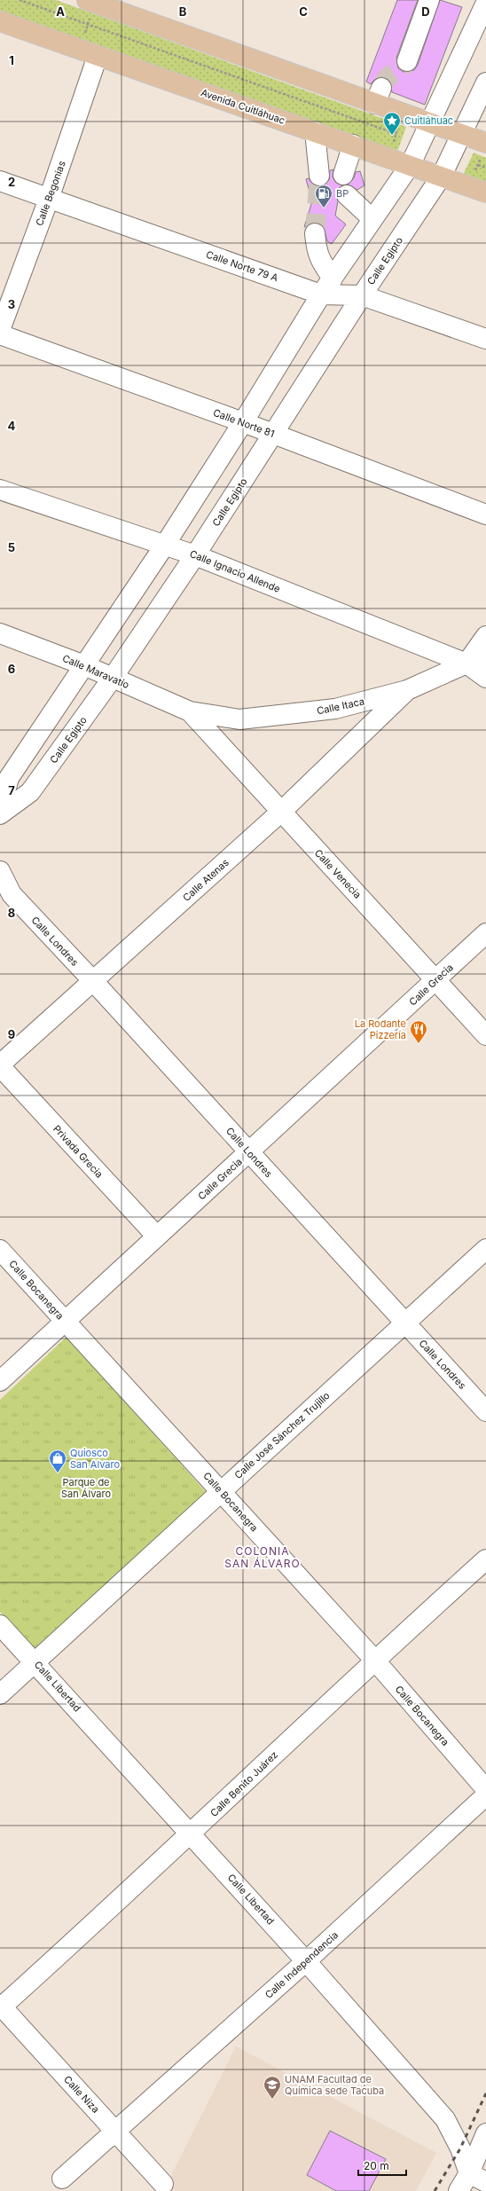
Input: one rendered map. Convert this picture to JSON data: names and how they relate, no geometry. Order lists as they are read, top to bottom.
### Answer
{
  "streets": {
    "main road": ["Avenida Cuitláhuac"],
    "street": [
      "Calle Begonias",
      "Calle Egipto",
      "Calle Norte 79 A",
      "Calle Norte 81",
      "Calle Ignacio Allende",
      "Calle Maravatío",
      "Calle Itaca",
      "Calle Venecia",
      "Calle Atenas",
      "Calle Londres",
      "Calle Grecia",
      "Privada Grecia",
      "Calle Bocanegra",
      "Calle José Sánchez Trujillo",
      "Calle Libertad",
      "Calle Benito Juárez",
      "Calle Independencia",
      "Calle Niza"
    ]
  },
  "crossings": [
    ["Avenida Cuitláhuac", "Calle Begonias"],
    ["Avenida Cuitláhuac", "Calle Egipto"],
    ["Calle Begonias", "Calle Norte 79 A"],
    ["Calle Egipto", "Calle Norte 79 A"],
    ["Calle Egipto", "Calle Norte 81"],
    ["Calle Egipto", "Calle Ignacio Allende"],
    ["Calle Egipto", "Calle Maravatío"],
    ["Calle Ignacio Allende", "Calle Itaca"],
    ["Calle Maravatío", "Calle Itaca"],
    ["Calle Maravatío", "Calle Venecia"],
    ["Calle Itaca", "Calle Venecia"],
    ["Calle Itaca", "Calle Atenas"],
    ["Calle Venecia", "Calle Atenas"],
    ["Calle Venecia", "Calle Grecia"],
    ["Calle Atenas", "Calle Londres"],
    ["Calle Atenas", "Privada Grecia"],
    ["Calle Londres", "Calle Grecia"],
    ["Calle Londres", "Calle José Sánchez Trujillo"],
    ["Calle Grecia", "Privada Grecia"],
    ["Calle Grecia", "Calle Bocanegra"],
    ["Calle Bocanegra", "Calle José Sánchez Trujillo"],
    ["Calle Bocanegra", "Calle Benito Juárez"],
    ["Calle José Sánchez Trujillo", "Calle Libertad"],
    ["Calle Libertad", "Calle Benito Juárez"],
    ["Calle Libertad", "Calle Independencia"],
    ["Calle Benito Juárez", "Calle Niza"],
    ["Calle Independencia", "Calle Niza"]
  ],
  "districts": ["COLONIA SAN ÁLVARO"],
  "parks": ["Parque de San Álvaro"],
  "places": {
    "place": ["Cuitláhuac"],
    "fuel station": ["BP"],
    "restaurant": ["La Rodante Pizzería"],
    "shop": ["Quiosco San Alvaro"],
    "school or university": ["UNAM Facultad de Química sede Tacuba"]
  },
  "scale_bar": "20 m",
  "grid": {
    "columns": [
      "A",
      "B",
      "C",
      "D"
    ],
    "rows": [
      "1",
      "2",
      "3",
      "4",
      "5",
      "6",
      "7",
      "8",
      "9"
    ]
  }
}
